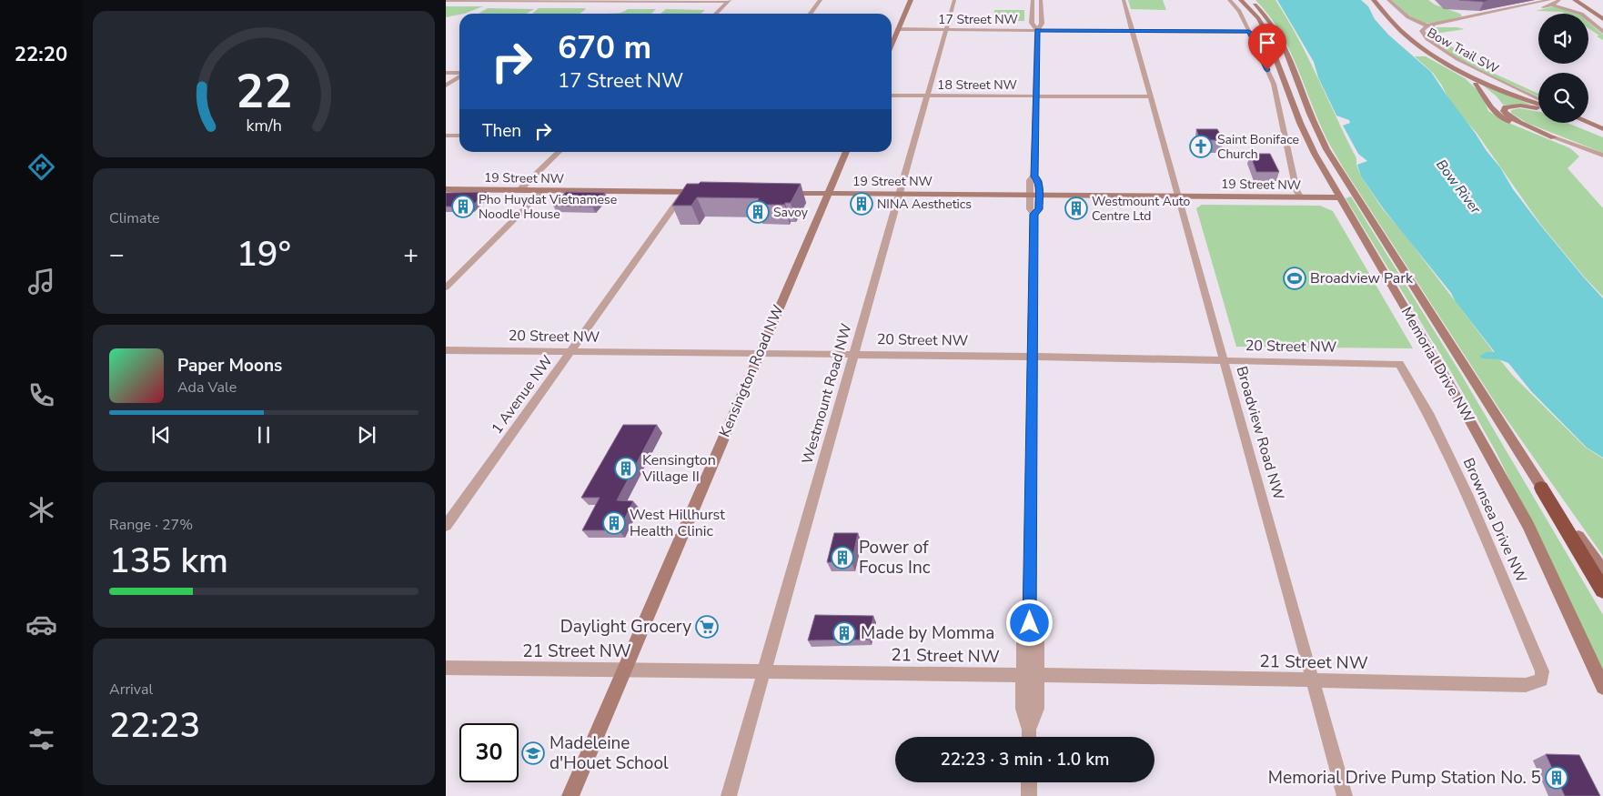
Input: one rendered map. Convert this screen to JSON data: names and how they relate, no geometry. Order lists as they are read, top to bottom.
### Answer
{
  "streets": {
    "main road": [
      "Bow Trail SW",
      "19 Street NW",
      "Memorial Drive NW",
      "Kensington Road NW"
    ],
    "street": [
      "17 Street NW",
      "18 Street NW",
      "20 Street NW",
      "Westmount Road NW",
      "1 Avenue NW",
      "Broadview Road NW",
      "Brownsea Drive NW",
      "21 Street NW"
    ]
  },
  "crossings": [
    ["17 Street NW", "Westmount Road NW"],
    ["17 Street NW", "Broadview Road NW"],
    ["18 Street NW", "Westmount Road NW"],
    ["18 Street NW", "Broadview Road NW"],
    ["19 Street NW", "Memorial Drive NW"],
    ["19 Street NW", "Kensington Road NW"],
    ["19 Street NW", "Westmount Road NW"],
    ["19 Street NW", "1 Avenue NW"],
    ["19 Street NW", "Broadview Road NW"],
    ["20 Street NW", "Kensington Road NW"],
    ["20 Street NW", "Westmount Road NW"],
    ["20 Street NW", "1 Avenue NW"],
    ["20 Street NW", "Broadview Road NW"],
    ["20 Street NW", "Brownsea Drive NW"],
    ["Kensington Road NW", "21 Street NW"],
    ["Westmount Road NW", "21 Street NW"],
    ["Broadview Road NW", "21 Street NW"],
    ["Brownsea Drive NW", "21 Street NW"]
  ],
  "water": ["Bow River"],
  "places": {
    "church": ["Saint Boniface Church"],
    "building": [
      "NINA Aesthetics",
      "Pho Huydat Vietnamese Noodle House",
      "Westmount Auto Centre Ltd",
      "Savoy",
      "Kensington Village II",
      "West Hillhurst Health Clinic",
      "Power of Focus Inc",
      "Made by Momma",
      "Memorial Drive Pump Station No. 5"
    ],
    "sports": ["Broadview Park"],
    "supermarket": ["Daylight Grocery"],
    "school or university": ["Madeleine d'Houet School"]
  },
  "page": {
    "tabs": "22:20",
    "turn": ["670 m", "17 Street NW"],
    "then": "Then",
    "tile": [
      "Climate",
      ["Range · 27%", "135 km"],
      ["Arrival", "22:23"]
    ],
    "heat": ["−", "19°", "+"],
    "song": ["Paper Moons", "Ada Vale"],
    "limit": "30",
    "trip": "22:23 · 3 min · 1.0 km",
    "gauge": ["22", "km/h"]
  }
}
